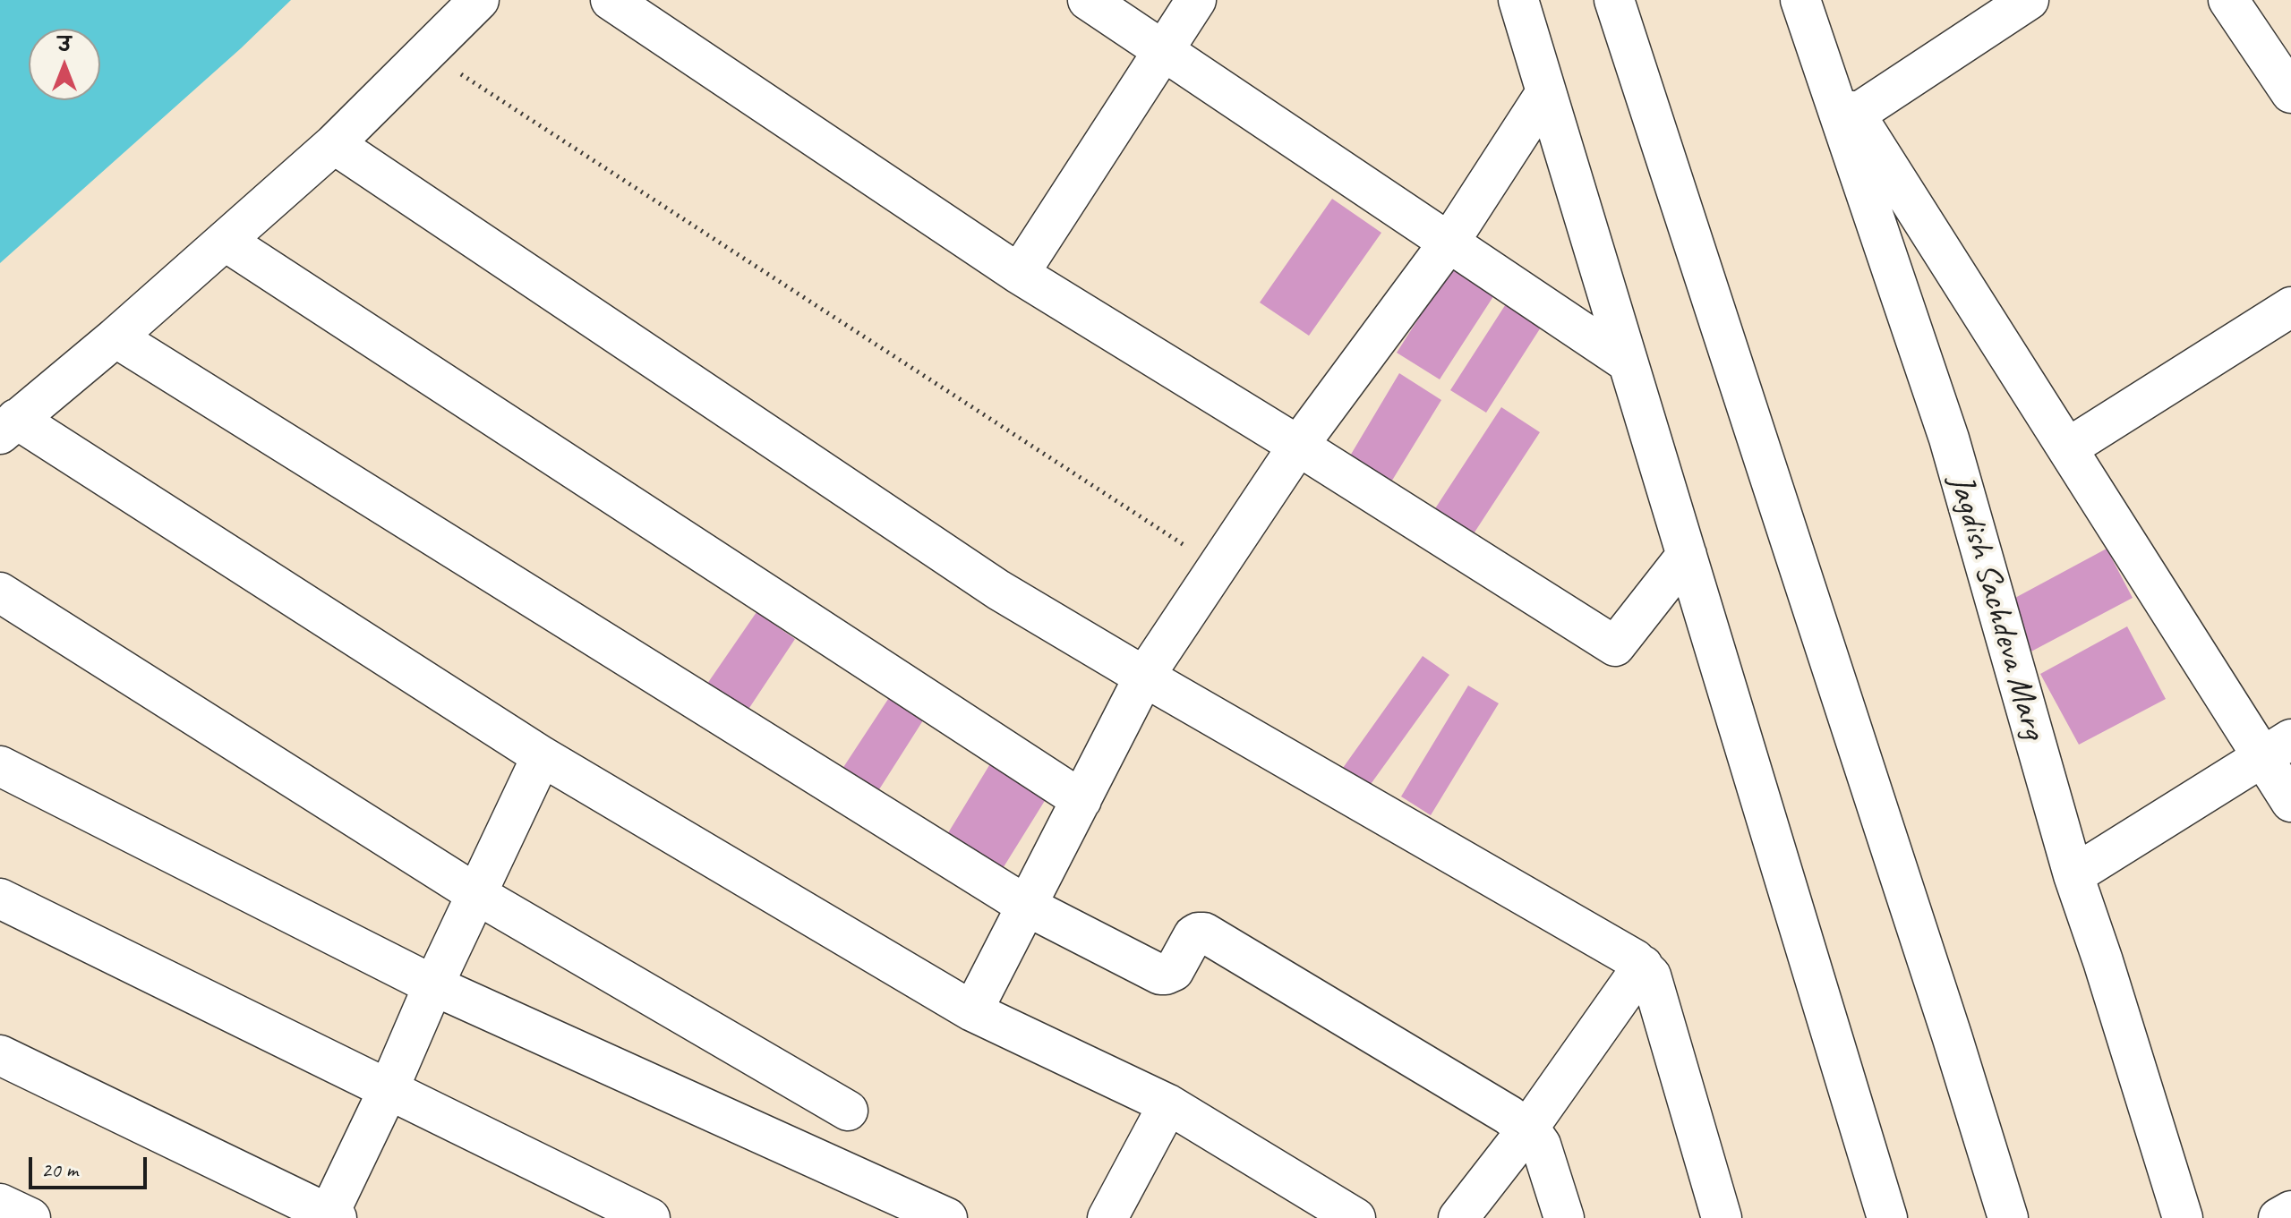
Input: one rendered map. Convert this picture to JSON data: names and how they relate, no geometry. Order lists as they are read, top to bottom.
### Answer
{
  "streets": {
    "street": ["Jagdish Sachdeva Marg"]
  },
  "scale_bar": "20 m",
  "north": "top"
}
